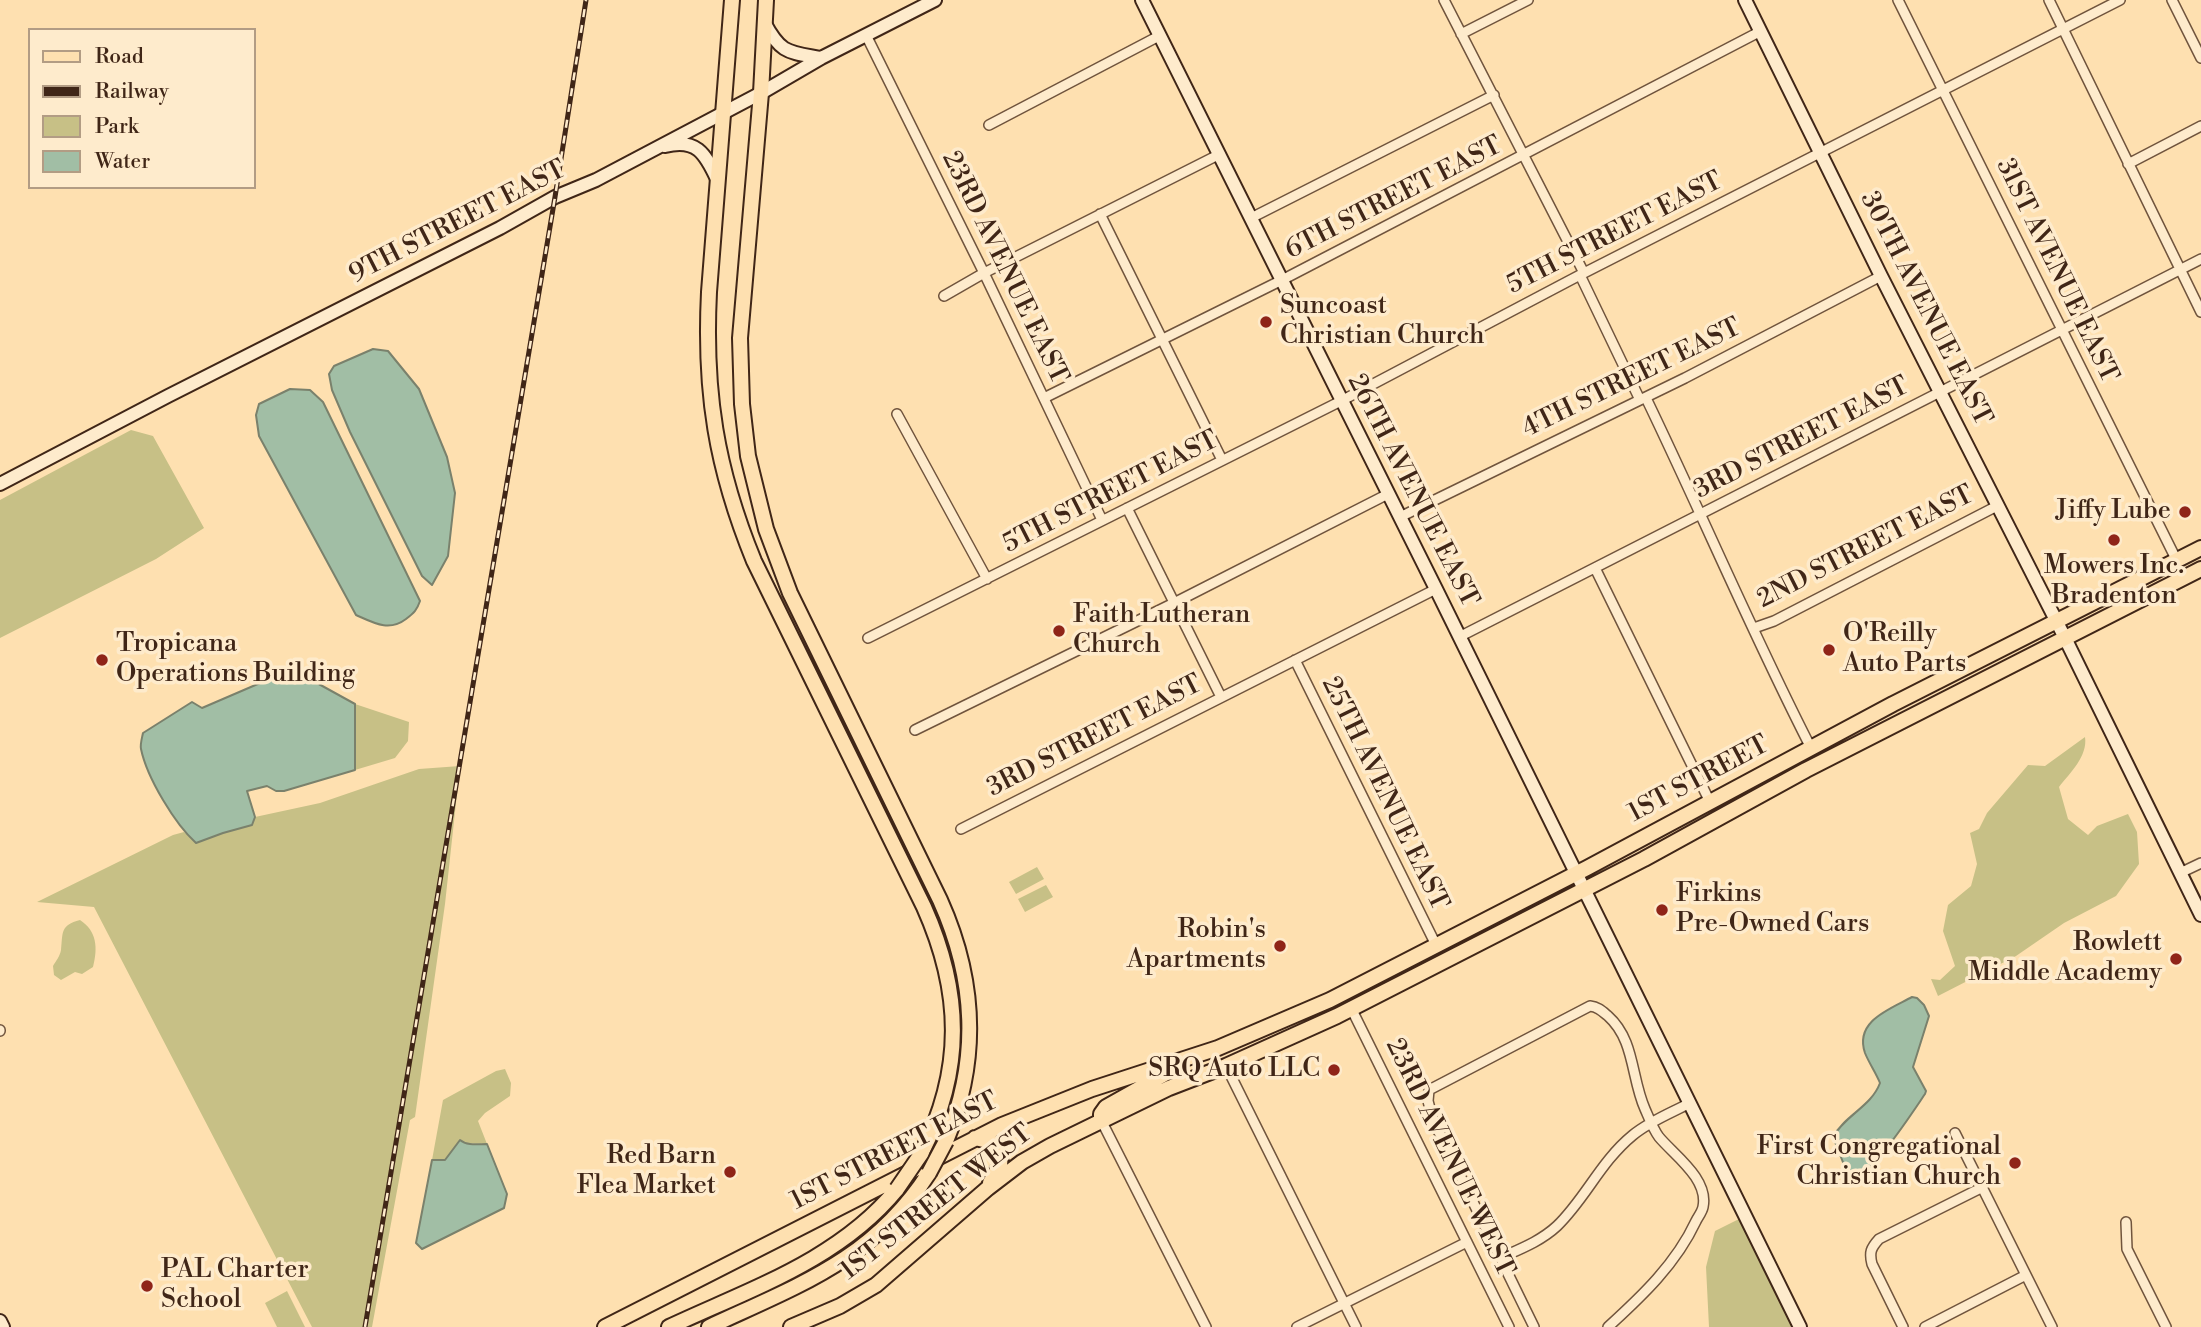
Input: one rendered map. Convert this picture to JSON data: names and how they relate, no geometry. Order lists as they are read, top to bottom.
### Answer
{
  "streets": {
    "main road": ["1ST STREET", "1ST STREET EAST", "1ST STREET WEST"],
    "street": [
      "6TH STREET EAST",
      "9TH STREET EAST",
      "5TH STREET EAST",
      "23RD AVENUE EAST",
      "31ST AVENUE EAST",
      "30TH AVENUE EAST",
      "4TH STREET EAST",
      "3RD STREET EAST",
      "26TH AVENUE EAST",
      "2ND STREET EAST",
      "25TH AVENUE EAST",
      "23RD AVENUE WEST"
    ]
  },
  "crossings": [
    ["6TH STREET EAST", "23RD AVENUE EAST"],
    ["6TH STREET EAST", "30TH AVENUE EAST"],
    ["6TH STREET EAST", "26TH AVENUE EAST"],
    ["9TH STREET EAST", "23RD AVENUE EAST"],
    ["9TH STREET EAST", "1ST STREET WEST"],
    ["5TH STREET EAST", "23RD AVENUE EAST"],
    ["5TH STREET EAST", "31ST AVENUE EAST"],
    ["5TH STREET EAST", "30TH AVENUE EAST"],
    ["5TH STREET EAST", "26TH AVENUE EAST"],
    ["31ST AVENUE EAST", "3RD STREET EAST"],
    ["31ST AVENUE EAST", "1ST STREET"],
    ["30TH AVENUE EAST", "4TH STREET EAST"],
    ["30TH AVENUE EAST", "3RD STREET EAST"],
    ["30TH AVENUE EAST", "2ND STREET EAST"],
    ["30TH AVENUE EAST", "1ST STREET"],
    ["4TH STREET EAST", "26TH AVENUE EAST"],
    ["3RD STREET EAST", "26TH AVENUE EAST"],
    ["3RD STREET EAST", "25TH AVENUE EAST"],
    ["26TH AVENUE EAST", "1ST STREET"],
    ["1ST STREET", "25TH AVENUE EAST"],
    ["1ST STREET", "1ST STREET EAST"],
    ["1ST STREET", "23RD AVENUE WEST"],
    ["1ST STREET", "1ST STREET WEST"]
  ],
  "places": [
    "Suncoast Christian Church",
    "Jiffy Lube",
    "Mowers Inc. Bradenton",
    "Faith Lutheran Church",
    "O'Reilly Auto Parts",
    "Tropicana Operations Building",
    "Firkins Pre-Owned Cars",
    "Robin's Apartments",
    "Rowlett Middle Academy",
    "SRQ Auto LLC",
    "First Congregational Christian Church",
    "Red Barn Flea Market",
    "PAL Charter School"
  ],
  "legend": [
    "Road",
    "Railway",
    "Park",
    "Water"
  ]
}
